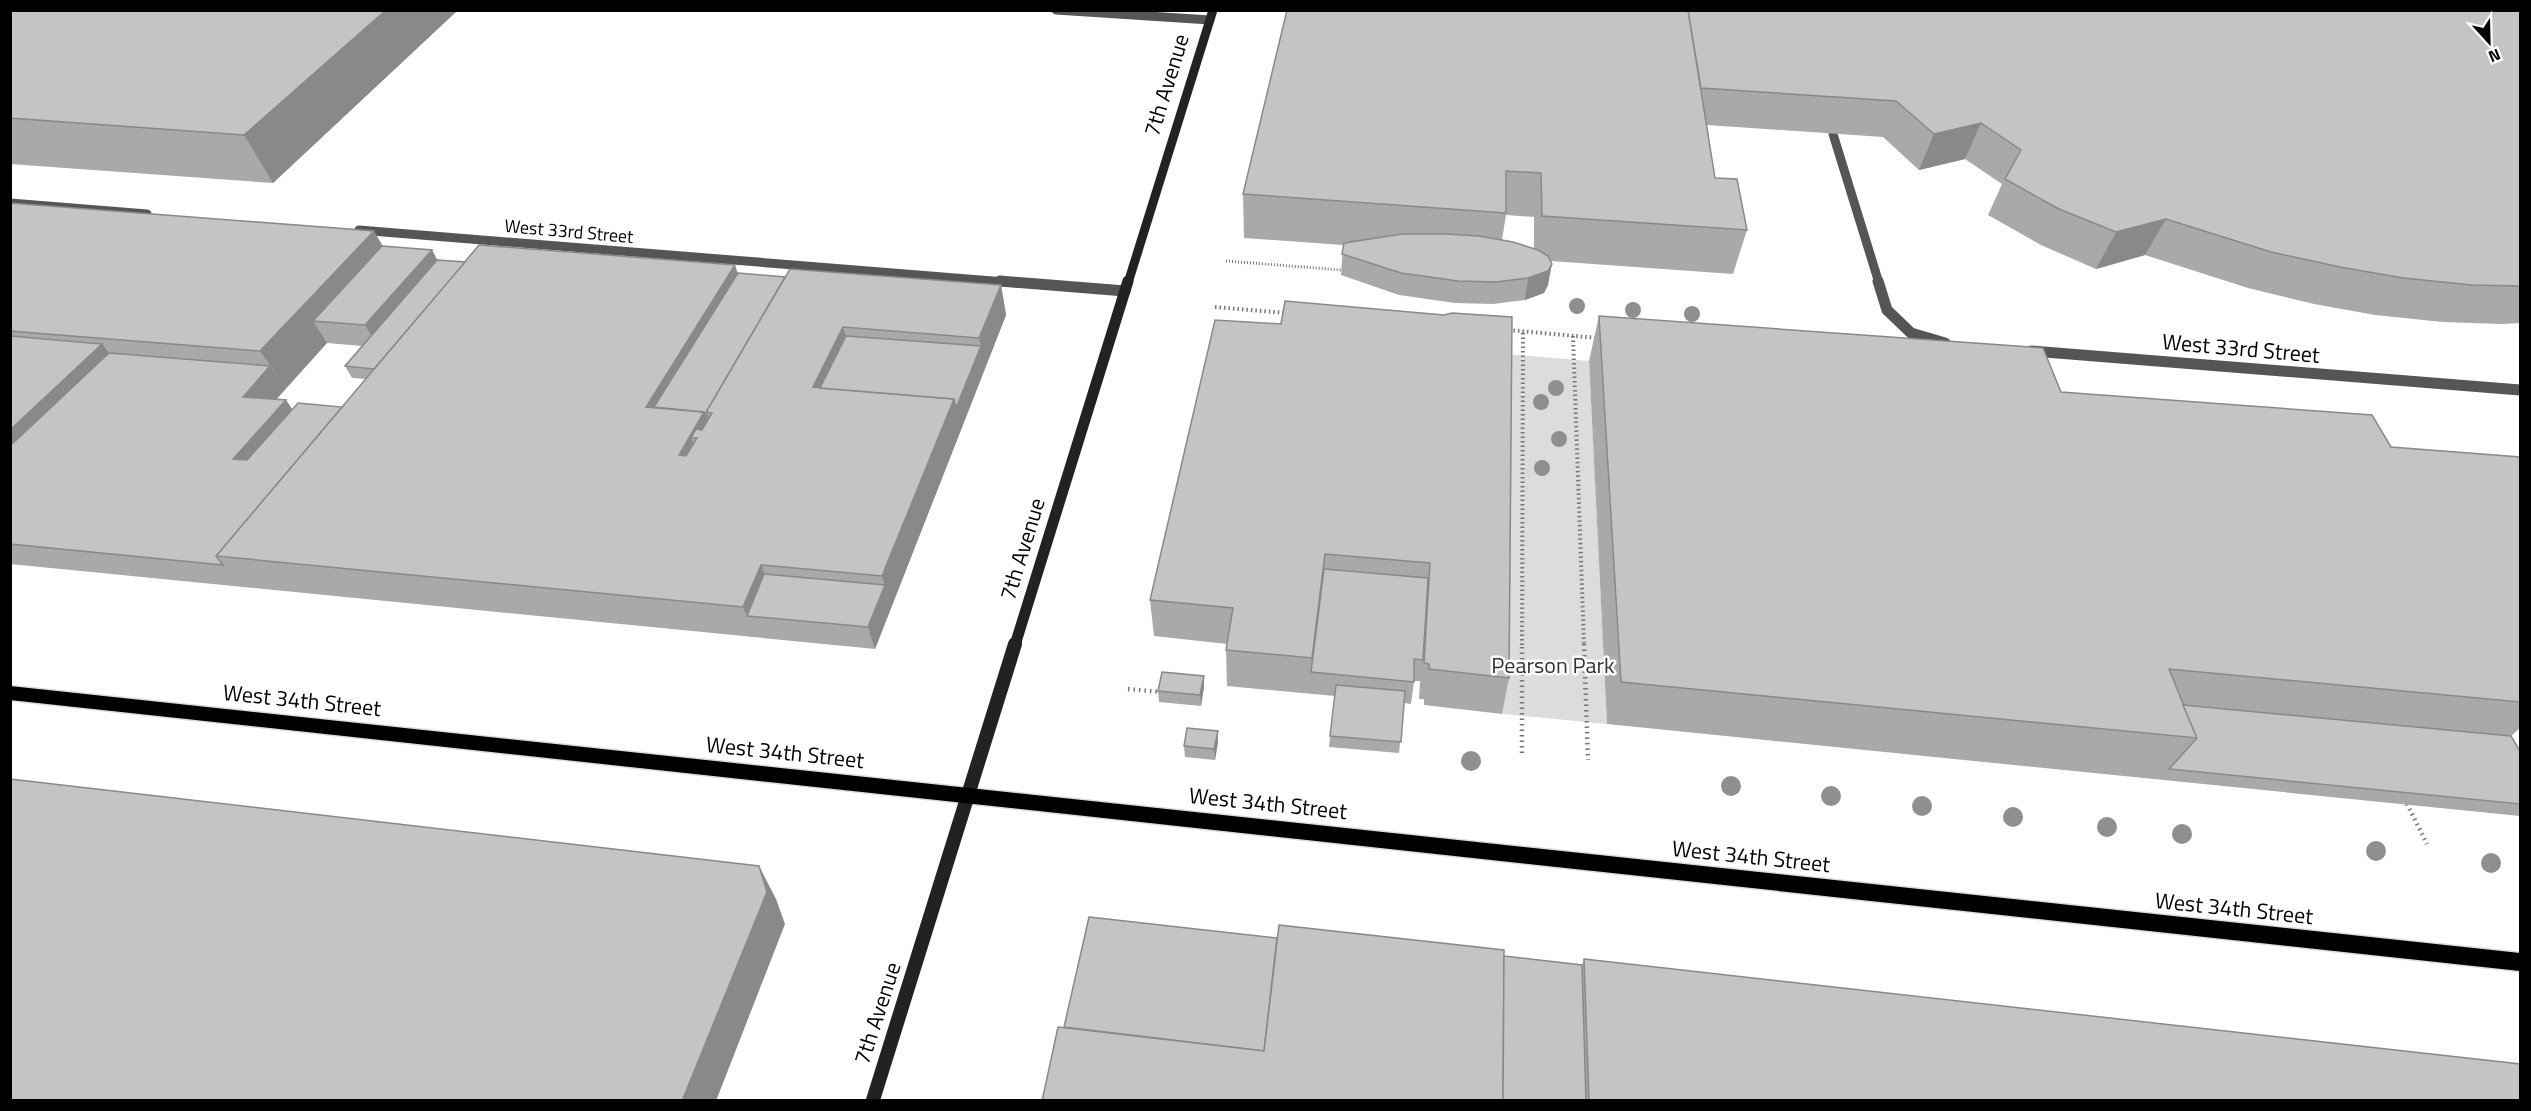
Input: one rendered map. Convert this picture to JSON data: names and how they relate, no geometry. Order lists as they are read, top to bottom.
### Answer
{
  "streets": {
    "main road": ["7th Avenue", "West 34th Street"],
    "street": ["West 33rd Street"]
  },
  "crossings": [
    ["7th Avenue", "West 33rd Street"],
    ["7th Avenue", "West 34th Street"]
  ],
  "parks": ["Pearson Park"],
  "north": "bottom"
}
